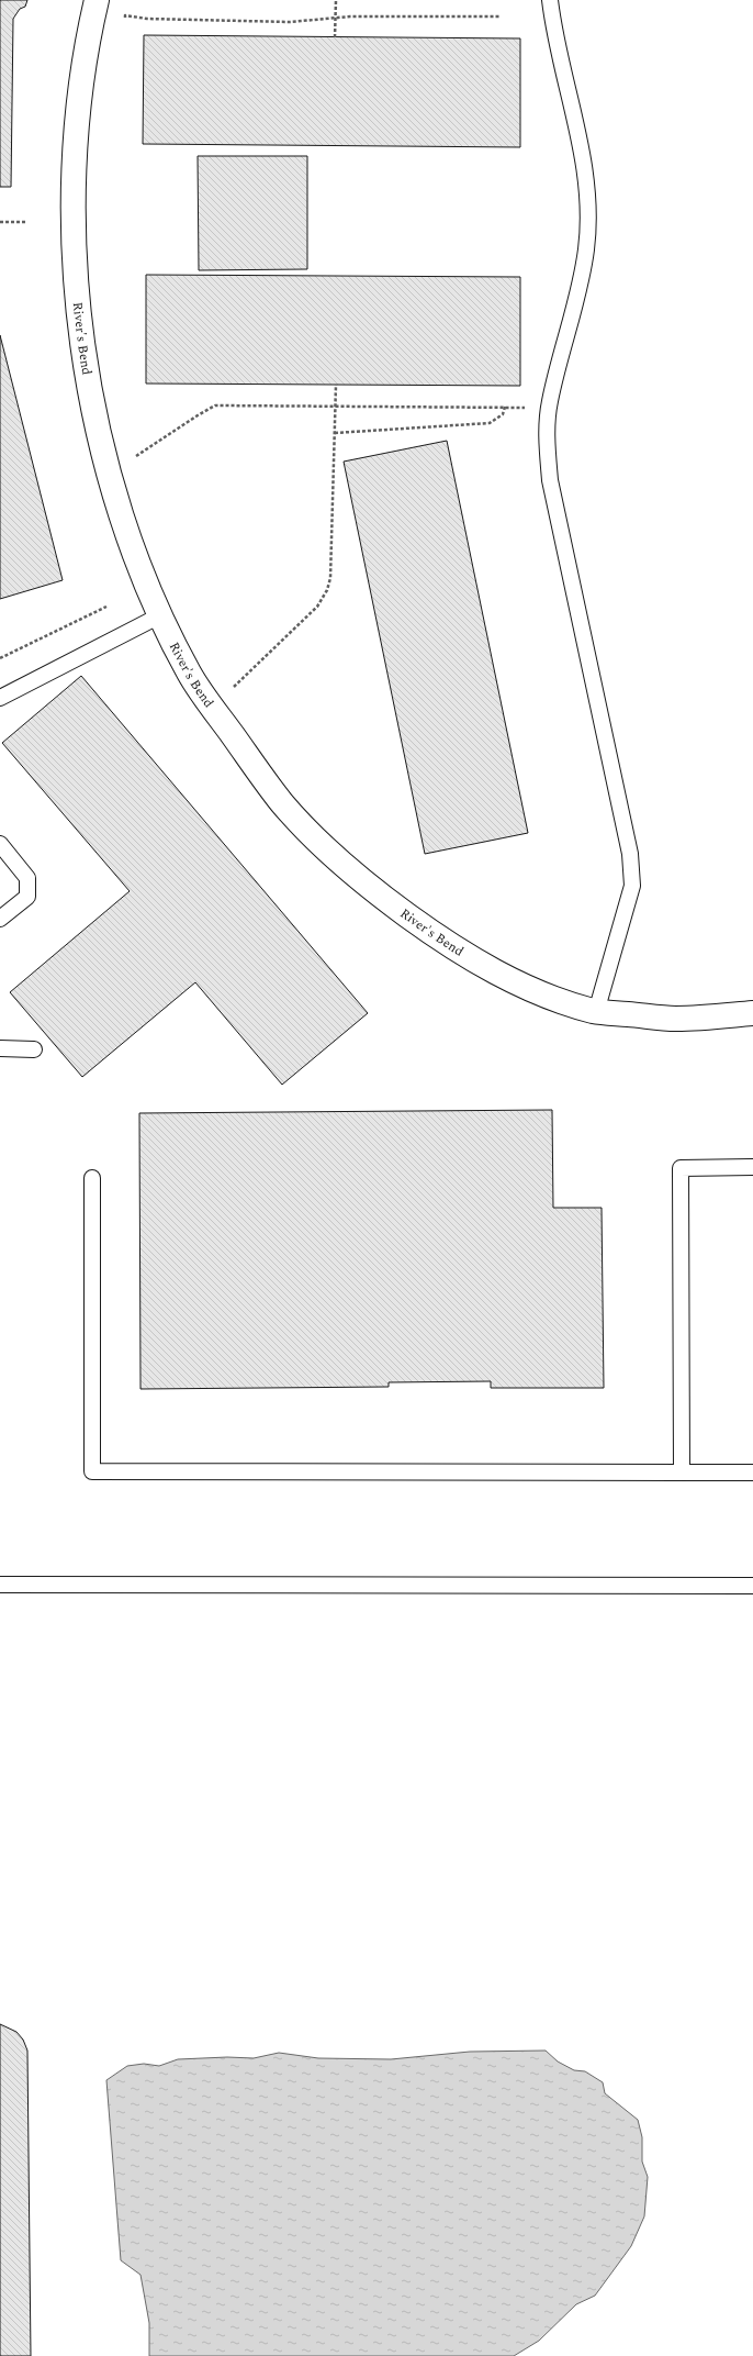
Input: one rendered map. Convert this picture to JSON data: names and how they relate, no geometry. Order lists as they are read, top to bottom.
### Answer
{
  "streets": {
    "street": ["River's Bend"]
  }
}
